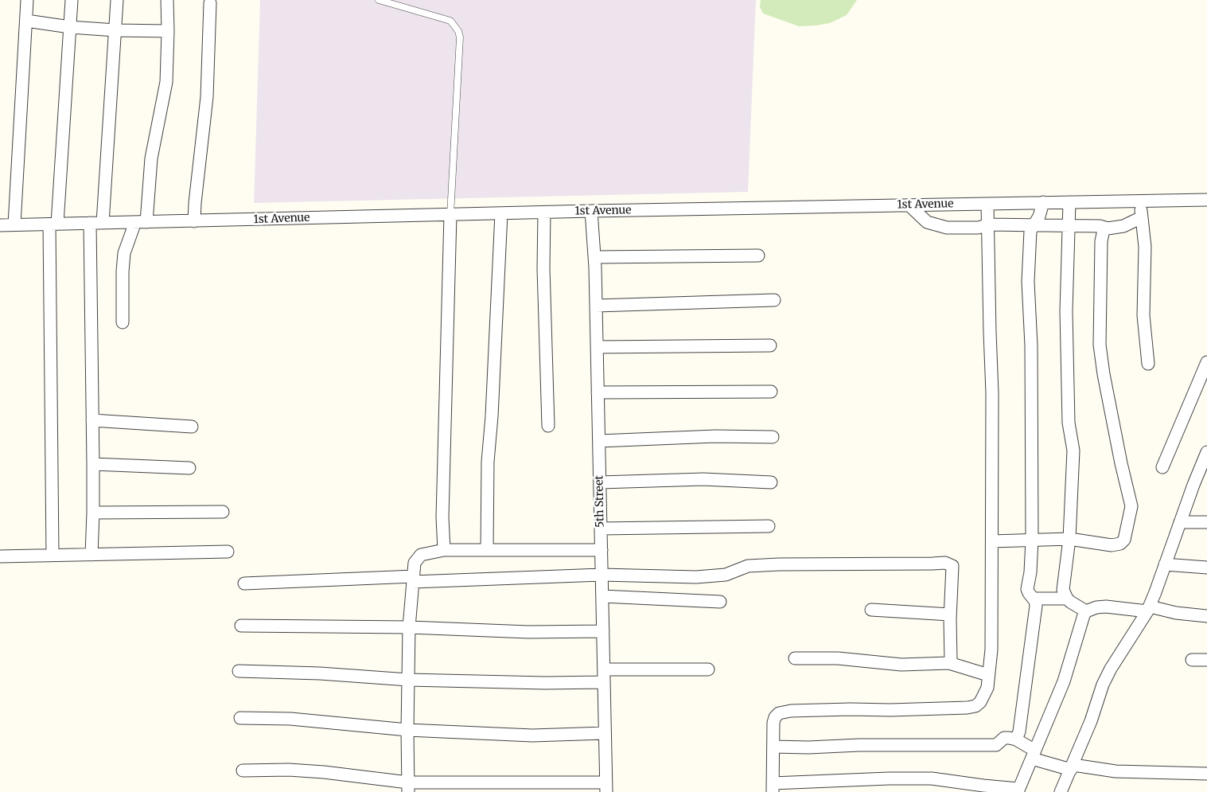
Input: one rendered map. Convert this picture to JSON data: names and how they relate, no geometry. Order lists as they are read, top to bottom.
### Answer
{
  "streets": {
    "street": ["1st Avenue", "5th Street"]
  },
  "crossings": [
    ["1st Avenue", "5th Street"]
  ]
}
